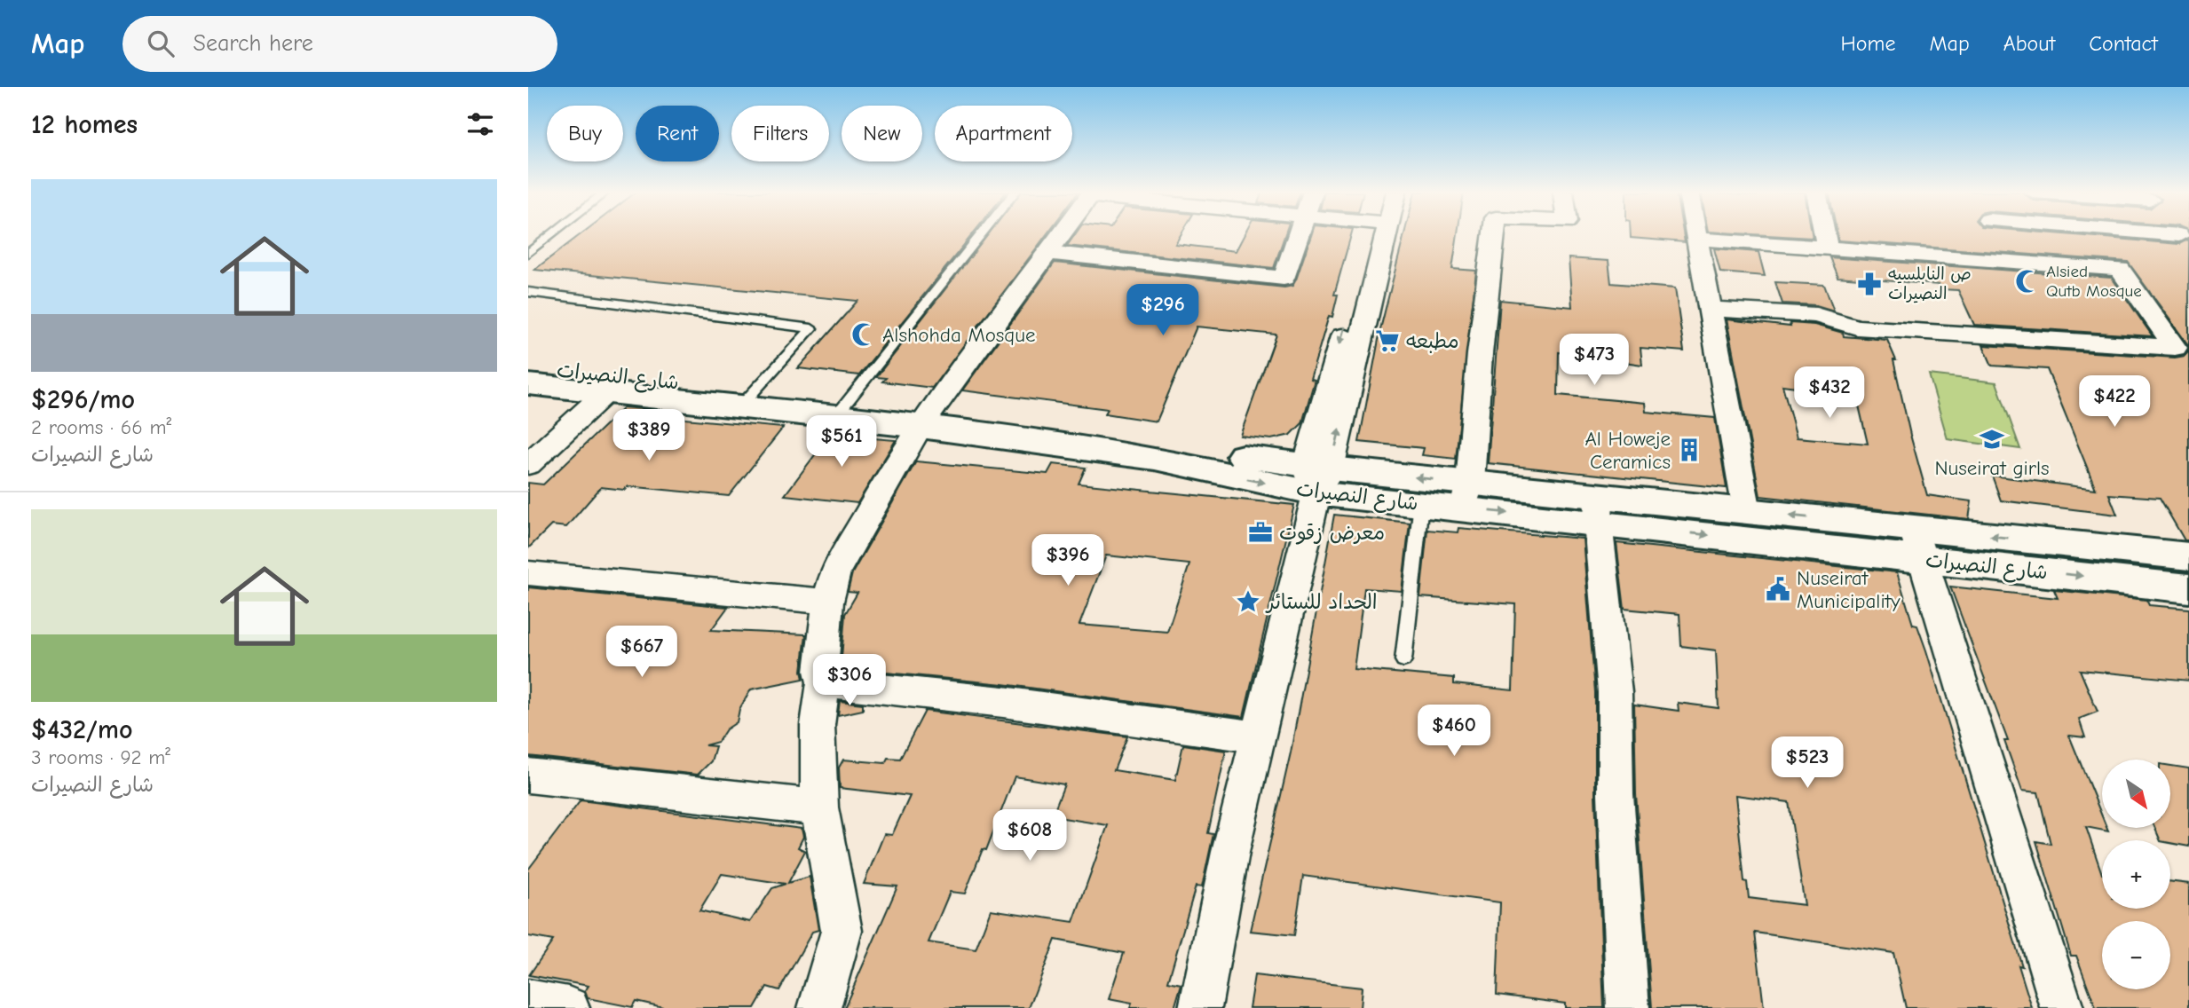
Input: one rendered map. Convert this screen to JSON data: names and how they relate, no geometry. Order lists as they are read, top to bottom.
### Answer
{
  "streets": {
    "main road": ["شارع النصيرات"]
  },
  "places": {
    "mosque": ["Alsied Qutb Mosque", "Alshohda Mosque"],
    "pharmacy": ["ص النابلسيه النصيرات"],
    "supermarket": ["مطبعه"],
    "school or university": ["Nuseirat girls"],
    "building": ["Al Howeje Ceramics"],
    "office": ["معرض زقوت"],
    "public building": ["Nuseirat Municipality"],
    "place": ["الحداد للستائر"]
  },
  "north": "bottom right",
  "page": {
    "header": "Map",
    "search": "Search here",
    "nav": [
      "Home",
      "Map",
      "About",
      "Contact"
    ],
    "heading": "12 homes",
    "chip": [
      "Buy",
      "Rent",
      "Filters",
      "New",
      "Apartment"
    ],
    "list": [
      {
        "name": "$296/mo",
        "note": "2 rooms · 66 m² · شارع النصيرات"
      },
      {
        "name": "$432/mo",
        "note": "3 rooms · 92 m² · شارع النصيرات"
      }
    ],
    "price": [
      "$296",
      "$473",
      "$432",
      "$422",
      "$389",
      "$561",
      "$396",
      "$667",
      "$306",
      "$460",
      "$523",
      "$608"
    ],
    "map_buttons": ["+", "−"]
  }
}
